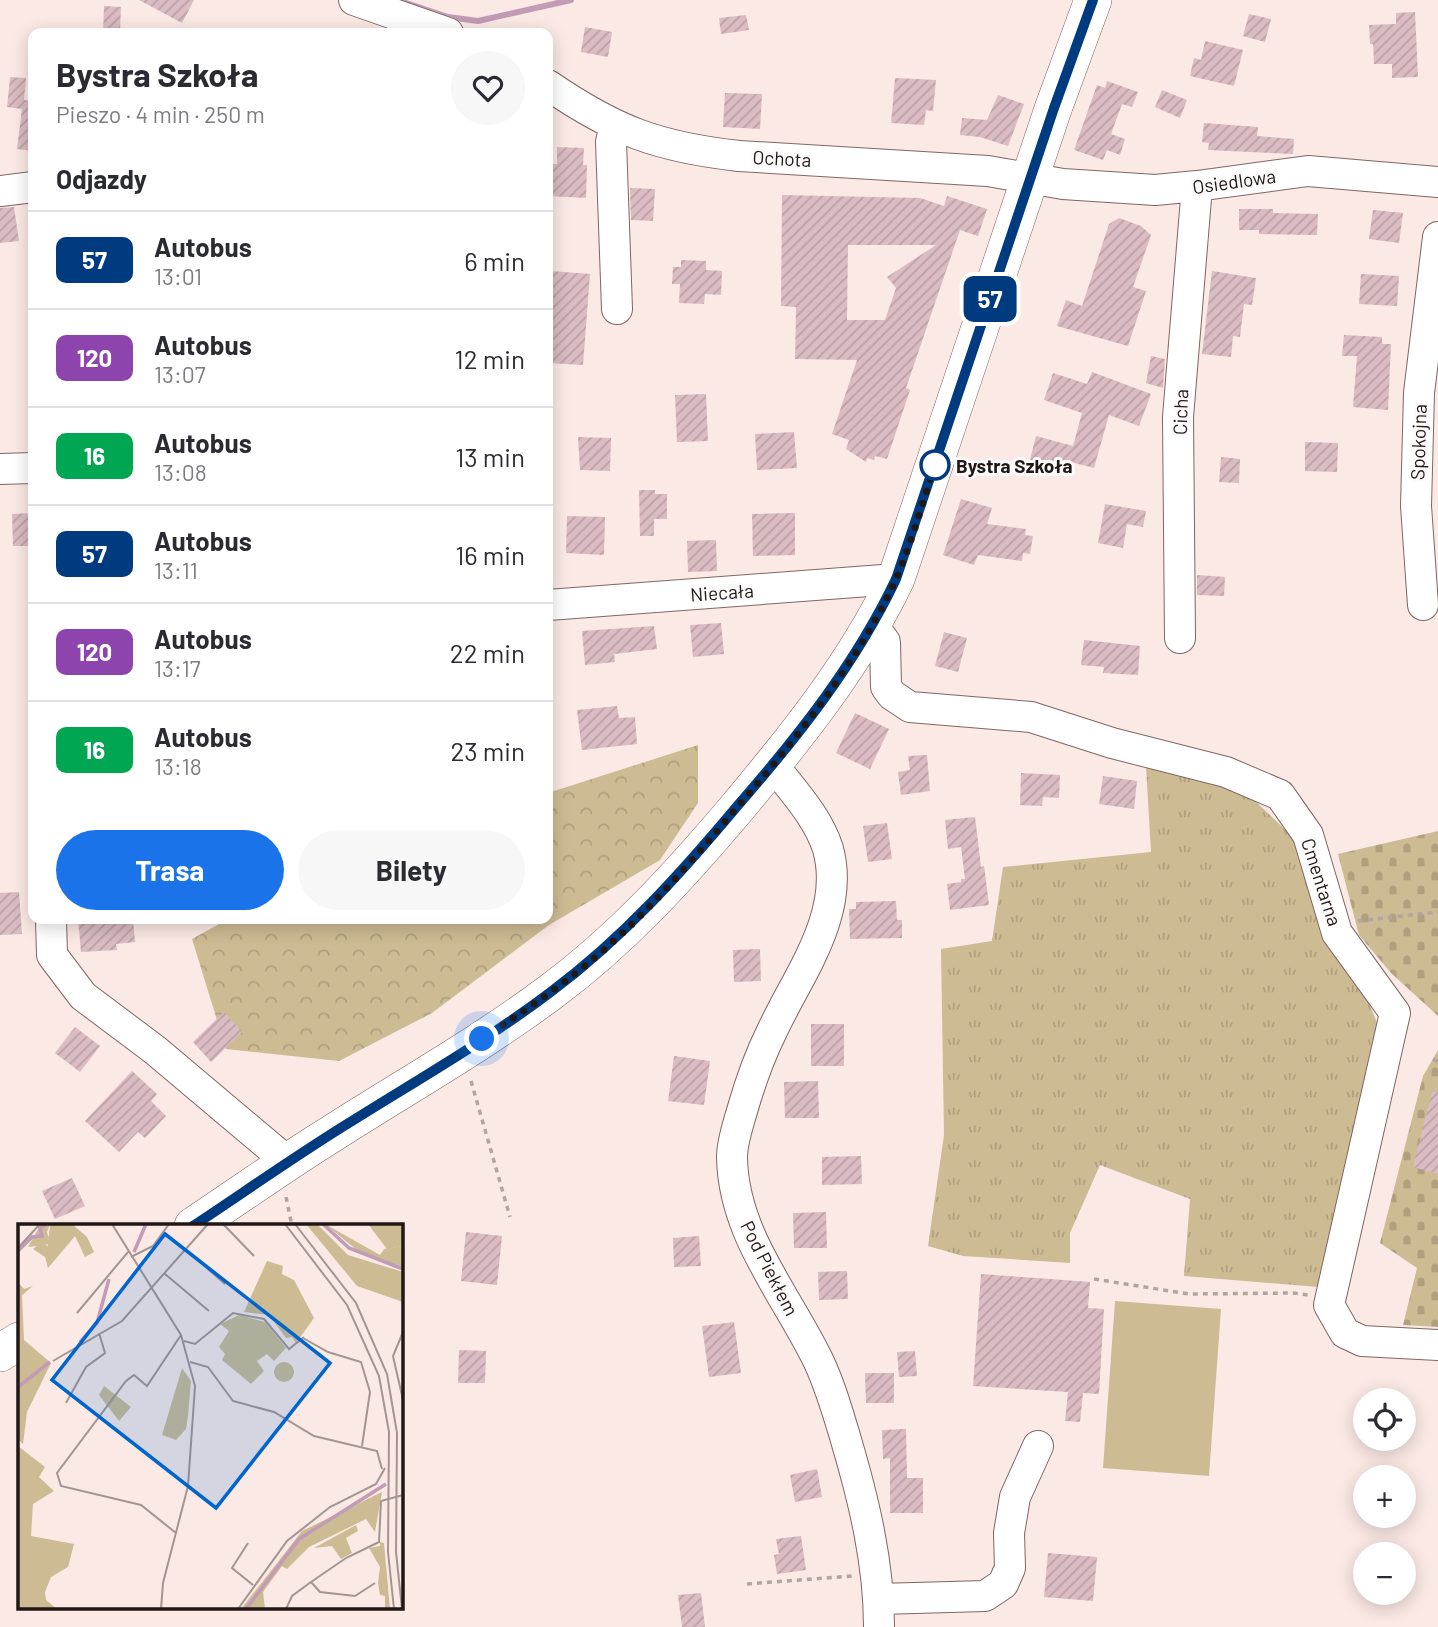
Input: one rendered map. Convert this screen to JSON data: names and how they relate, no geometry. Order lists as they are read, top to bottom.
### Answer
{
  "streets": {
    "street": [
      "Ochota",
      "Osiedlowa",
      "Cicha",
      "Spokojna",
      "Niecała",
      "Cmentarna",
      "Pod Piekłem"
    ]
  },
  "crossings": [
    ["Ochota", "Osiedlowa"],
    ["Osiedlowa", "Cicha"]
  ],
  "places": ["Bystra Szkoła"],
  "lines": ["bus line 57"],
  "page": {
    "on_map": "57",
    "heading": [
      ["Bystra Szkoła", "Pieszo · 4 min · 250 m"],
      "Odjazdy"
    ],
    "list": [
      {
        "mark": "57",
        "name": "Autobus",
        "note": "13:01",
        "value": "6 min"
      },
      {
        "mark": "120",
        "name": "Autobus",
        "note": "13:07",
        "value": "12 min"
      },
      {
        "mark": "16",
        "name": "Autobus",
        "note": "13:08",
        "value": "13 min"
      },
      {
        "mark": "57",
        "name": "Autobus",
        "note": "13:11",
        "value": "16 min"
      },
      {
        "mark": "120",
        "name": "Autobus",
        "note": "13:17",
        "value": "22 min"
      },
      {
        "mark": "16",
        "name": "Autobus",
        "note": "13:18",
        "value": "23 min"
      }
    ],
    "buttons": ["Trasa", "Bilety"],
    "map_buttons": ["+", "−"]
  }
}
